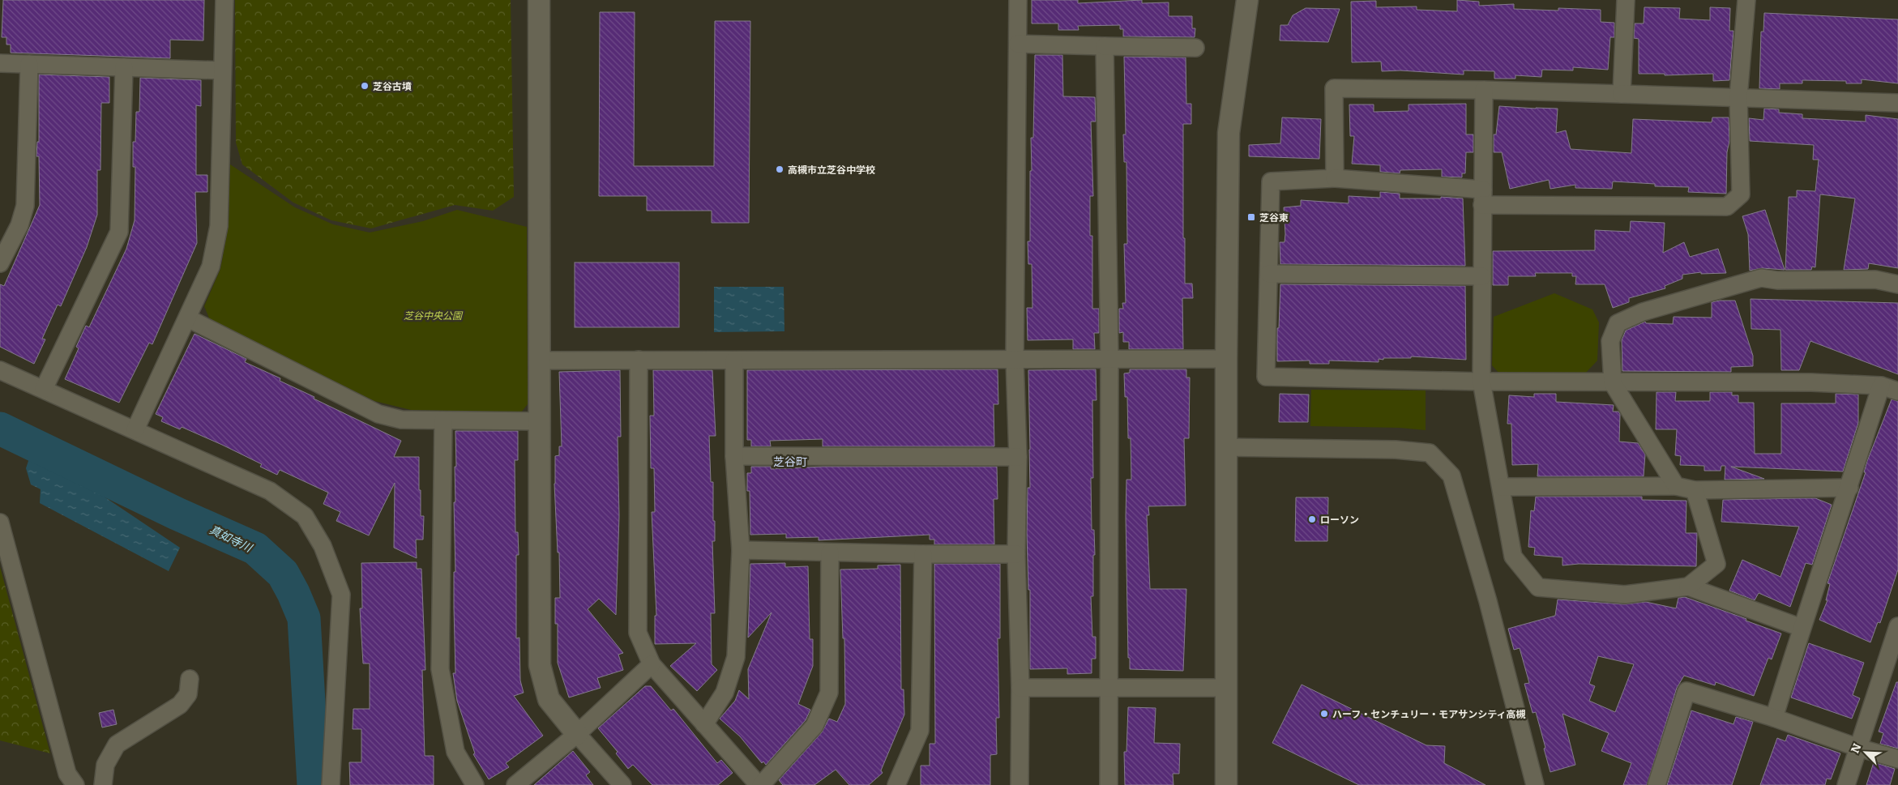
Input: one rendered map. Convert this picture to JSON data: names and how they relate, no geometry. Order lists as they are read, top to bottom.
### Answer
{
  "districts": ["芝谷町"],
  "water": ["真如寺川"],
  "parks": ["芝谷中央公園"],
  "places": {
    "other": [
      "芝谷古墳",
      "高槻市立芝谷中学校",
      "ローソン",
      "ハーフ・センチュリー・モアサンシティ高槻"
    ],
    "transit": ["芝谷東"]
  },
  "north": "top left"
}
